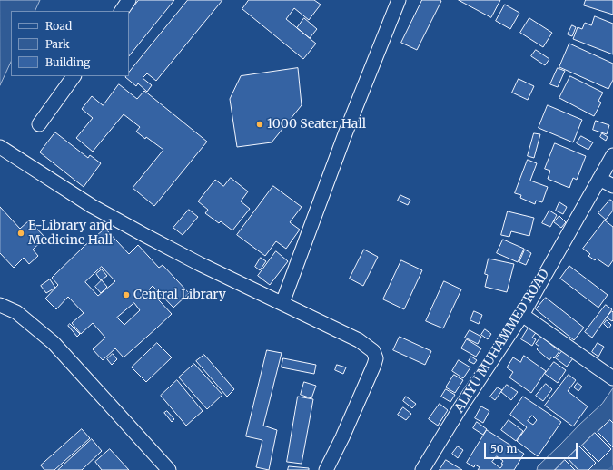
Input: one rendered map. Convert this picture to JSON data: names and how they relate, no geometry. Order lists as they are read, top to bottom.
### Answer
{
  "streets": {
    "street": ["ALIYU MUHAMMED ROAD"]
  },
  "places": ["1000 Seater Hall", "E-Library and Medicine Hall", "Central Library"],
  "legend": ["Road", "Park", "Building"],
  "scale_bar": "50 m"
}
